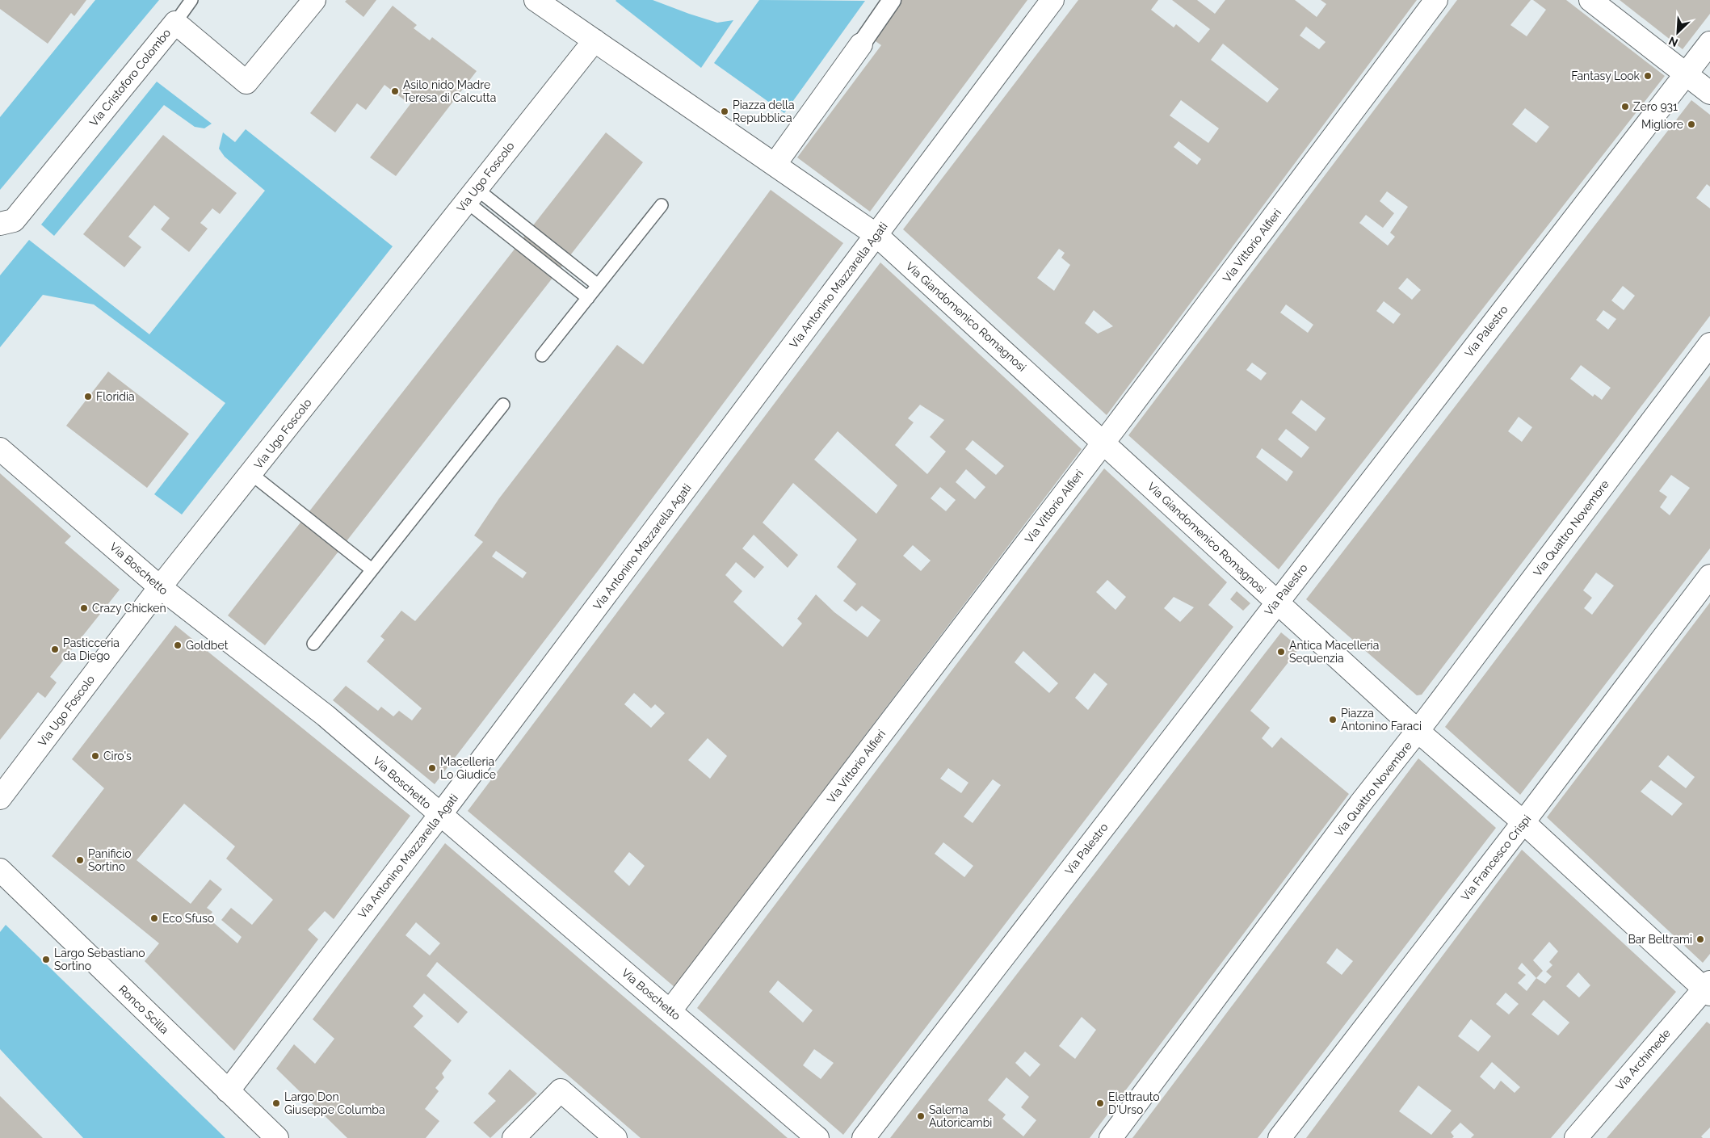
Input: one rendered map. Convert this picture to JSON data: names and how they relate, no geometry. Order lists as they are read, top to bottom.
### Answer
{
  "streets": {
    "street": [
      "Via Cristoforo Colombo",
      "Via Ugo Foscolo",
      "Via Vittorio Alfieri",
      "Via Antonino Mazzarella Agati",
      "Via Giandomenico Romagnosi",
      "Via Palestro",
      "Via Quattro Novembre",
      "Via Boschetto",
      "Via Francesco Crispi",
      "Ronco Scilla",
      "Via Archimede"
    ]
  },
  "crossings": [
    ["Via Ugo Foscolo", "Via Giandomenico Romagnosi"],
    ["Via Ugo Foscolo", "Via Boschetto"],
    ["Via Vittorio Alfieri", "Via Giandomenico Romagnosi"],
    ["Via Vittorio Alfieri", "Via Boschetto"],
    ["Via Antonino Mazzarella Agati", "Via Giandomenico Romagnosi"],
    ["Via Antonino Mazzarella Agati", "Via Boschetto"],
    ["Via Antonino Mazzarella Agati", "Ronco Scilla"],
    ["Via Giandomenico Romagnosi", "Via Palestro"],
    ["Via Giandomenico Romagnosi", "Via Quattro Novembre"],
    ["Via Giandomenico Romagnosi", "Via Francesco Crispi"],
    ["Via Giandomenico Romagnosi", "Via Archimede"]
  ],
  "places": [
    "Fantasy Look",
    "Asilo nido Madre Teresa di Calcutta",
    "Zero 931",
    "Piazza della Repubblica",
    "Migliore",
    "Floridia",
    "Crazy Chicken",
    "Goldbet",
    "Pasticceria da Diego",
    "Antica Macelleria Sequenzia",
    "Piazza Antonino Faraci",
    "Ciro's",
    "Macelleria Lo Giudice",
    "Panificio Sortino",
    "Eco Sfuso",
    "Bar Beltrami",
    "Largo Sebastiano Sortino",
    "Largo Don Giuseppe Columba",
    "Elettrauto D'Urso",
    "Salema Autoricambi"
  ],
  "north": "bottom left"
}
